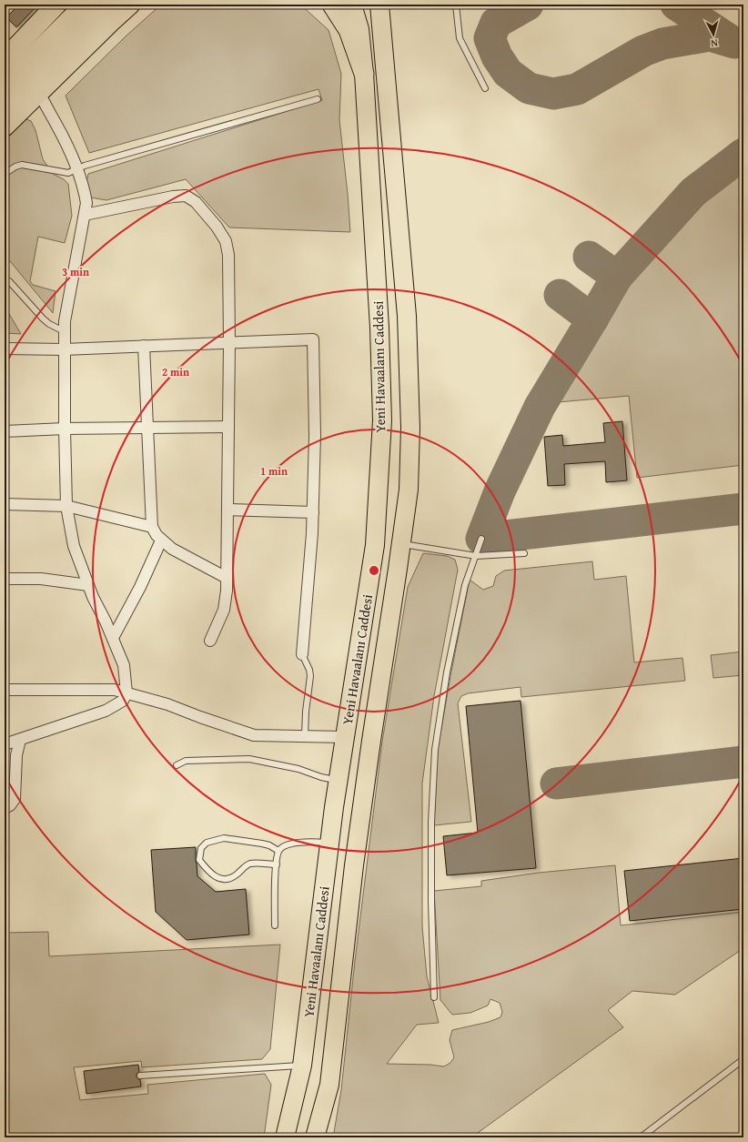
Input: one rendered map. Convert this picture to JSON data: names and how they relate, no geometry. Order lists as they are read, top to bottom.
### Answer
{
  "streets": {
    "main road": ["Yeni Havaalanı Caddesi"]
  },
  "north": "bottom",
  "rings": ["3 min", "2 min", "1 min"]
}
